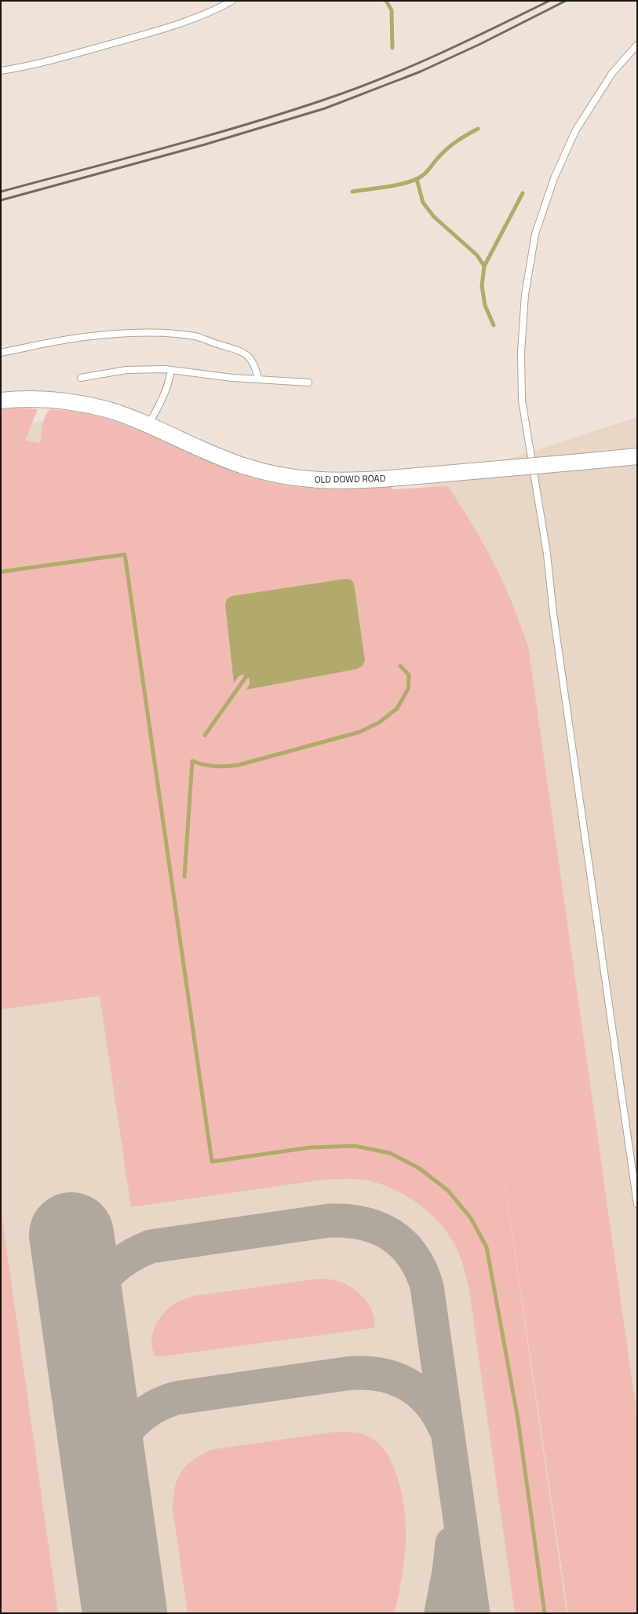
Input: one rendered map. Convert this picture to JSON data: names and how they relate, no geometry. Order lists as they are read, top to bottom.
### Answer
{
  "streets": {
    "street": ["OLD DOWD ROAD"]
  }
}
